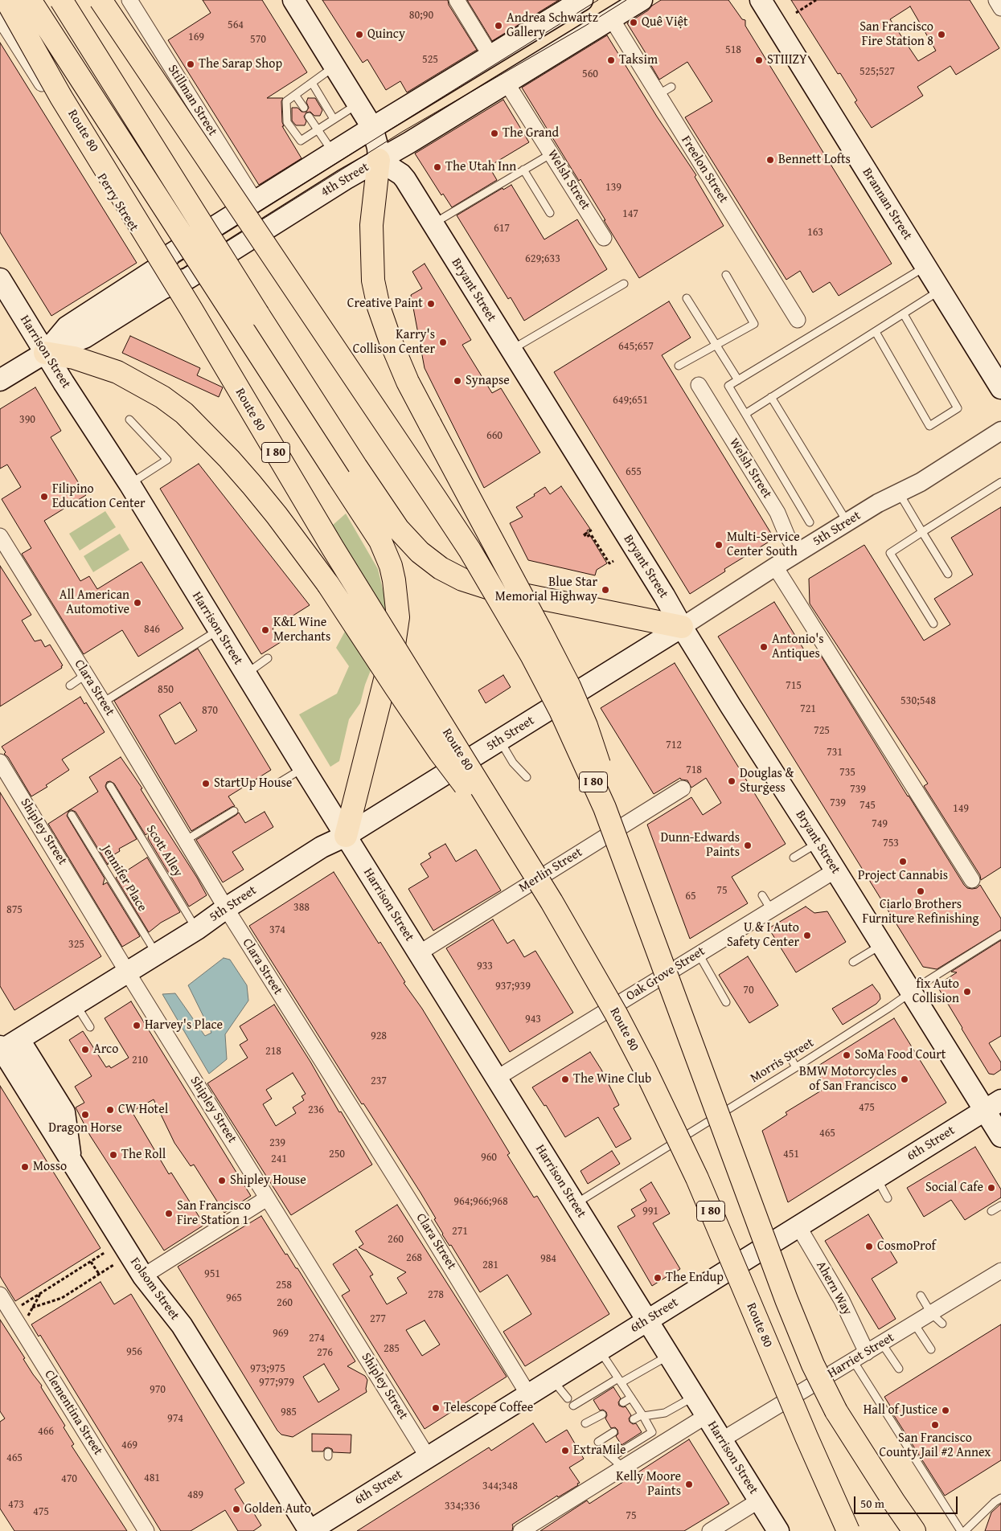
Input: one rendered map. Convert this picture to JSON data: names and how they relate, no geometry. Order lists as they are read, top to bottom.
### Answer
{
  "streets": {
    "highway": ["Route 80", "I 80"],
    "main road": [
      "4th Street",
      "Brannan Street",
      "Bryant Street",
      "Harrison Street",
      "5th Street",
      "6th Street",
      "Folsom Street"
    ],
    "street": [
      "Stillman Street",
      "Freelon Street",
      "Welsh Street",
      "Perry Street",
      "Clara Street",
      "Shipley Street",
      "Merlin Street",
      "Oak Grove Street",
      "Ahern Way",
      "Harriet Street",
      "Clementina Street"
    ],
    "lane": ["Scott Alley", "Jennifer Place", "Morris Street"]
  },
  "crossings": [
    ["Stillman Street", "4th Street"],
    ["Route 80", "4th Street"],
    ["Route 80", "Perry Street"],
    ["Freelon Street", "4th Street"],
    ["4th Street", "Welsh Street"],
    ["4th Street", "Perry Street"],
    ["4th Street", "Bryant Street"],
    ["4th Street", "Harrison Street"],
    ["Welsh Street", "5th Street"],
    ["Bryant Street", "5th Street"],
    ["Bryant Street", "Oak Grove Street"],
    ["Bryant Street", "Morris Street"],
    ["Bryant Street", "6th Street"],
    ["Harrison Street", "5th Street"],
    ["Harrison Street", "Merlin Street"],
    ["Harrison Street", "Oak Grove Street"],
    ["Harrison Street", "Morris Street"],
    ["Harrison Street", "6th Street"],
    ["Harrison Street", "Harriet Street"],
    ["5th Street", "Clara Street"],
    ["5th Street", "Shipley Street"],
    ["5th Street", "Scott Alley"],
    ["5th Street", "Jennifer Place"],
    ["5th Street", "Folsom Street"],
    ["Clara Street", "6th Street"],
    ["Shipley Street", "6th Street"],
    ["6th Street", "Ahern Way"],
    ["6th Street", "Folsom Street"],
    ["Ahern Way", "Harriet Street"]
  ],
  "places": [
    "Quê Việt",
    "Andrea Schwartz Gallery",
    "Quincy",
    "San Francisco Fire Station 8",
    "Taksim",
    "STIIIZY",
    "The Sarap Shop",
    "The Grand",
    "Bennett Lofts",
    "The Utah Inn",
    "Creative Paint",
    "Karry's Collison Center",
    "Synapse",
    "Filipino Education Center",
    "Multi-Service Center South",
    "Blue Star Memorial Highway",
    "All American Automotive",
    "K&L Wine Merchants",
    "Antonio's Antiques",
    "Douglas & Sturgess",
    "StartUp House",
    "Dunn-Edwards Paints",
    "Project Cannabis",
    "Ciarlo Brothers Furniture Refinishing",
    "U & I Auto Safety Center",
    "fix Auto Collision",
    "Harvey's Place",
    "Arco",
    "SoMa Food Court",
    "The Wine Club",
    "BMW Motorcycles of San Francisco",
    "CW Hotel",
    "Dragon Horse",
    "The Roll",
    "Mosso",
    "Shipley House",
    "Social Cafe",
    "San Francisco Fire Station 1",
    "CosmoProf",
    "The Endup",
    "Telescope Coffee",
    "Hall of Justice",
    "San Francisco County Jail #2 Annex",
    "ExtraMile",
    "Kelly Moore Paints",
    "Golden Auto"
  ],
  "house_numbers": [
    "80;90",
    "564",
    "169",
    "570",
    "518",
    "525",
    "525;527",
    "560",
    "139",
    "147",
    "617",
    "163",
    "629;633",
    "645;657",
    "649;651",
    "390",
    "660",
    "655",
    "846",
    "715",
    "850",
    "530;548",
    "721",
    "870",
    "725",
    "712",
    "731",
    "718",
    "735",
    "739",
    "739",
    "745",
    "149",
    "749",
    "753",
    "75",
    "65",
    "388",
    "875",
    "374",
    "325",
    "933",
    "937;939",
    "70",
    "943",
    "928",
    "218",
    "210",
    "237",
    "475",
    "236",
    "465",
    "239",
    "250",
    "451",
    "960",
    "241",
    "964;966;968",
    "991",
    "271",
    "260",
    "268",
    "984",
    "281",
    "951",
    "258",
    "278",
    "965",
    "260",
    "277",
    "969",
    "274",
    "285",
    "956",
    "276",
    "973;975",
    "977;979",
    "970",
    "985",
    "974",
    "466",
    "469",
    "465",
    "481",
    "470",
    "344;348",
    "489",
    "473",
    "334;336",
    "475",
    "75"
  ],
  "scale_bar": "50 m"
}
